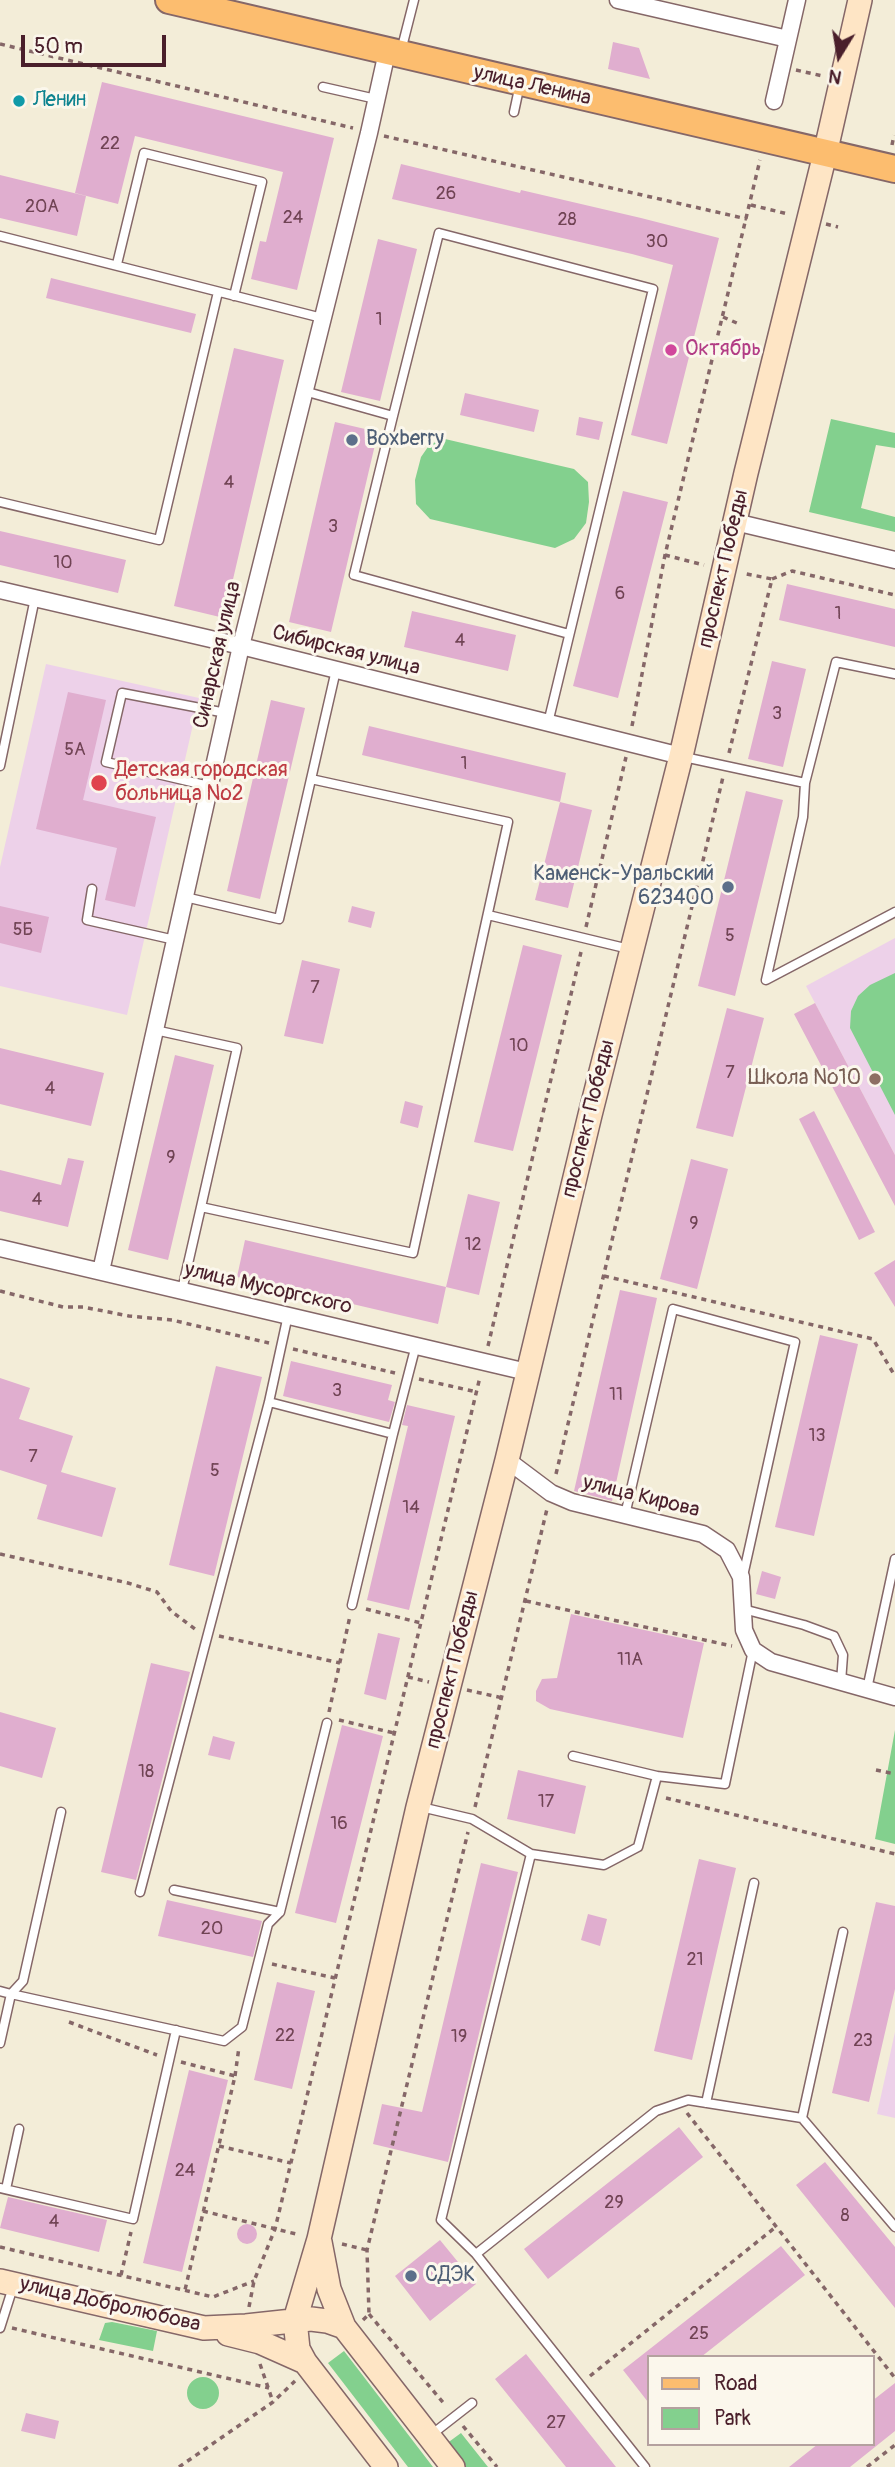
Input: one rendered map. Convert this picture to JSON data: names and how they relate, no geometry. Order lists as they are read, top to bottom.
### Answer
{
  "streets": {
    "main road": ["улица Ленина", "проспект Победы", "улица Добролюбова"],
    "street": [
      "Сибирская улица",
      "Синарская улица",
      "улица Мусоргского",
      "улица Кирова"
    ]
  },
  "crossings": [
    ["улица Ленина", "проспект Победы"],
    ["улица Ленина", "Синарская улица"],
    ["проспект Победы", "Сибирская улица"],
    ["проспект Победы", "улица Мусоргского"],
    ["проспект Победы", "улица Кирова"],
    ["проспект Победы", "улица Добролюбова"],
    ["Сибирская улица", "Синарская улица"],
    ["Синарская улица", "улица Мусоргского"]
  ],
  "places": [
    "Ленин",
    "Октябрь",
    "Boxberry",
    "Детская городская больница №2",
    "Каменск-Уральский 623400",
    "Школа №10",
    "СДЭК"
  ],
  "house_numbers": [
    "22",
    "26",
    "20А",
    "24",
    "28",
    "30",
    "1",
    "4",
    "3",
    "10",
    "6",
    "1",
    "4",
    "3",
    "5А",
    "1",
    "5Б",
    "5",
    "7",
    "10",
    "7",
    "4",
    "9",
    "4",
    "9",
    "12",
    "3",
    "11",
    "13",
    "7",
    "5",
    "14",
    "11А",
    "18",
    "17",
    "16",
    "20",
    "21",
    "22",
    "19",
    "23",
    "24",
    "29",
    "8",
    "4",
    "25",
    "27"
  ],
  "legend": ["Road", "Park"],
  "scale_bar": "50 m",
  "north": "bottom"
}
